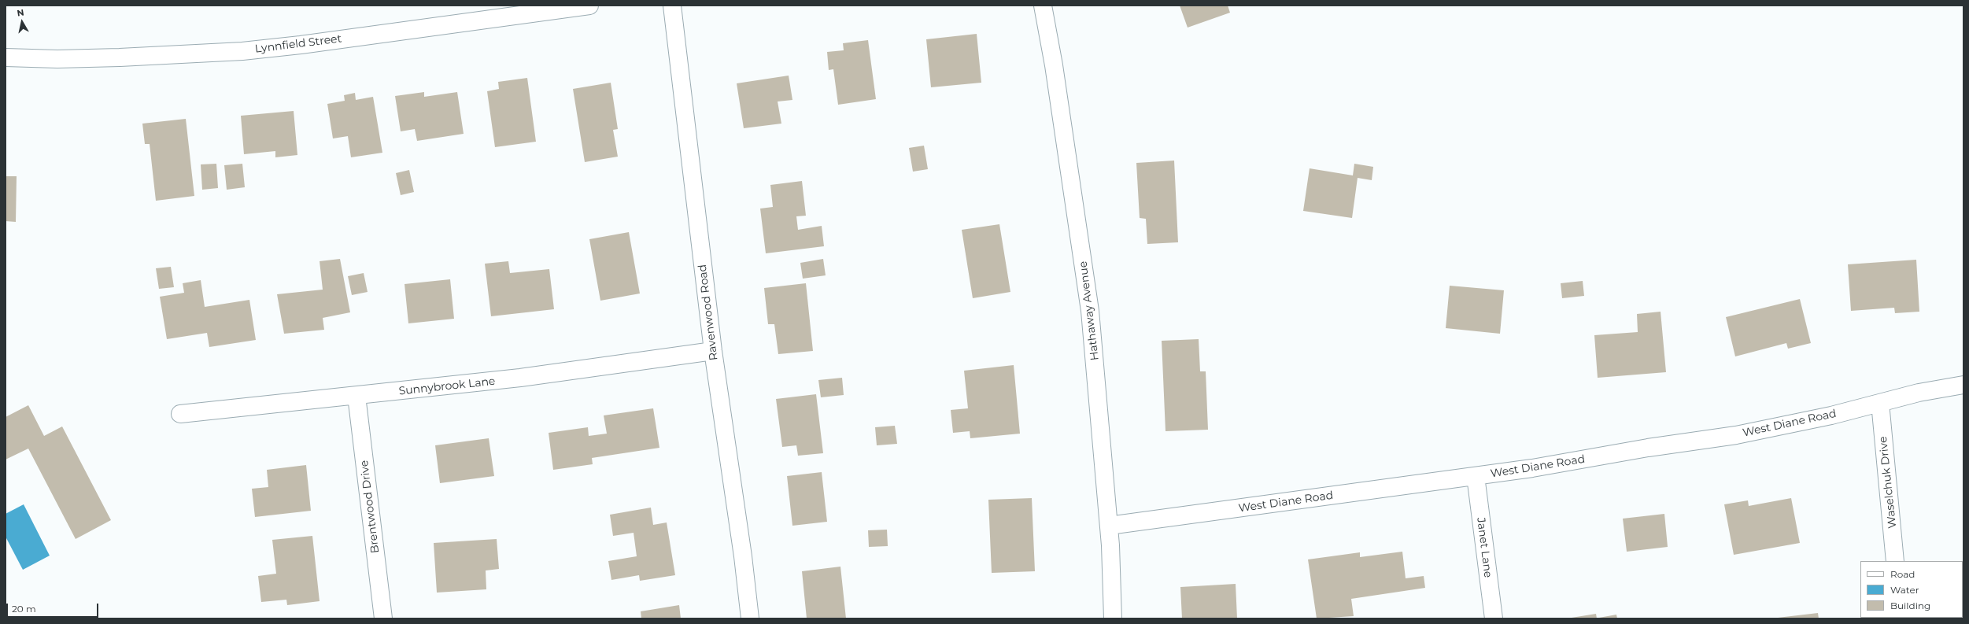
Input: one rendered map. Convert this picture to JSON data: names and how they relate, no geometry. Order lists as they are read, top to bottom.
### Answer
{
  "streets": {
    "street": [
      "Lynnfield Street",
      "Hathaway Avenue",
      "Ravenwood Road",
      "Sunnybrook Lane",
      "West Diane Road",
      "Waselchuk Drive",
      "Brentwood Drive",
      "Janet Lane"
    ]
  },
  "crossings": [
    ["Hathaway Avenue", "West Diane Road"],
    ["Ravenwood Road", "Sunnybrook Lane"],
    ["Sunnybrook Lane", "Brentwood Drive"],
    ["West Diane Road", "Waselchuk Drive"],
    ["West Diane Road", "Janet Lane"]
  ],
  "legend": ["Road", "Water", "Building"],
  "scale_bar": "20 m",
  "north": "top"
}
